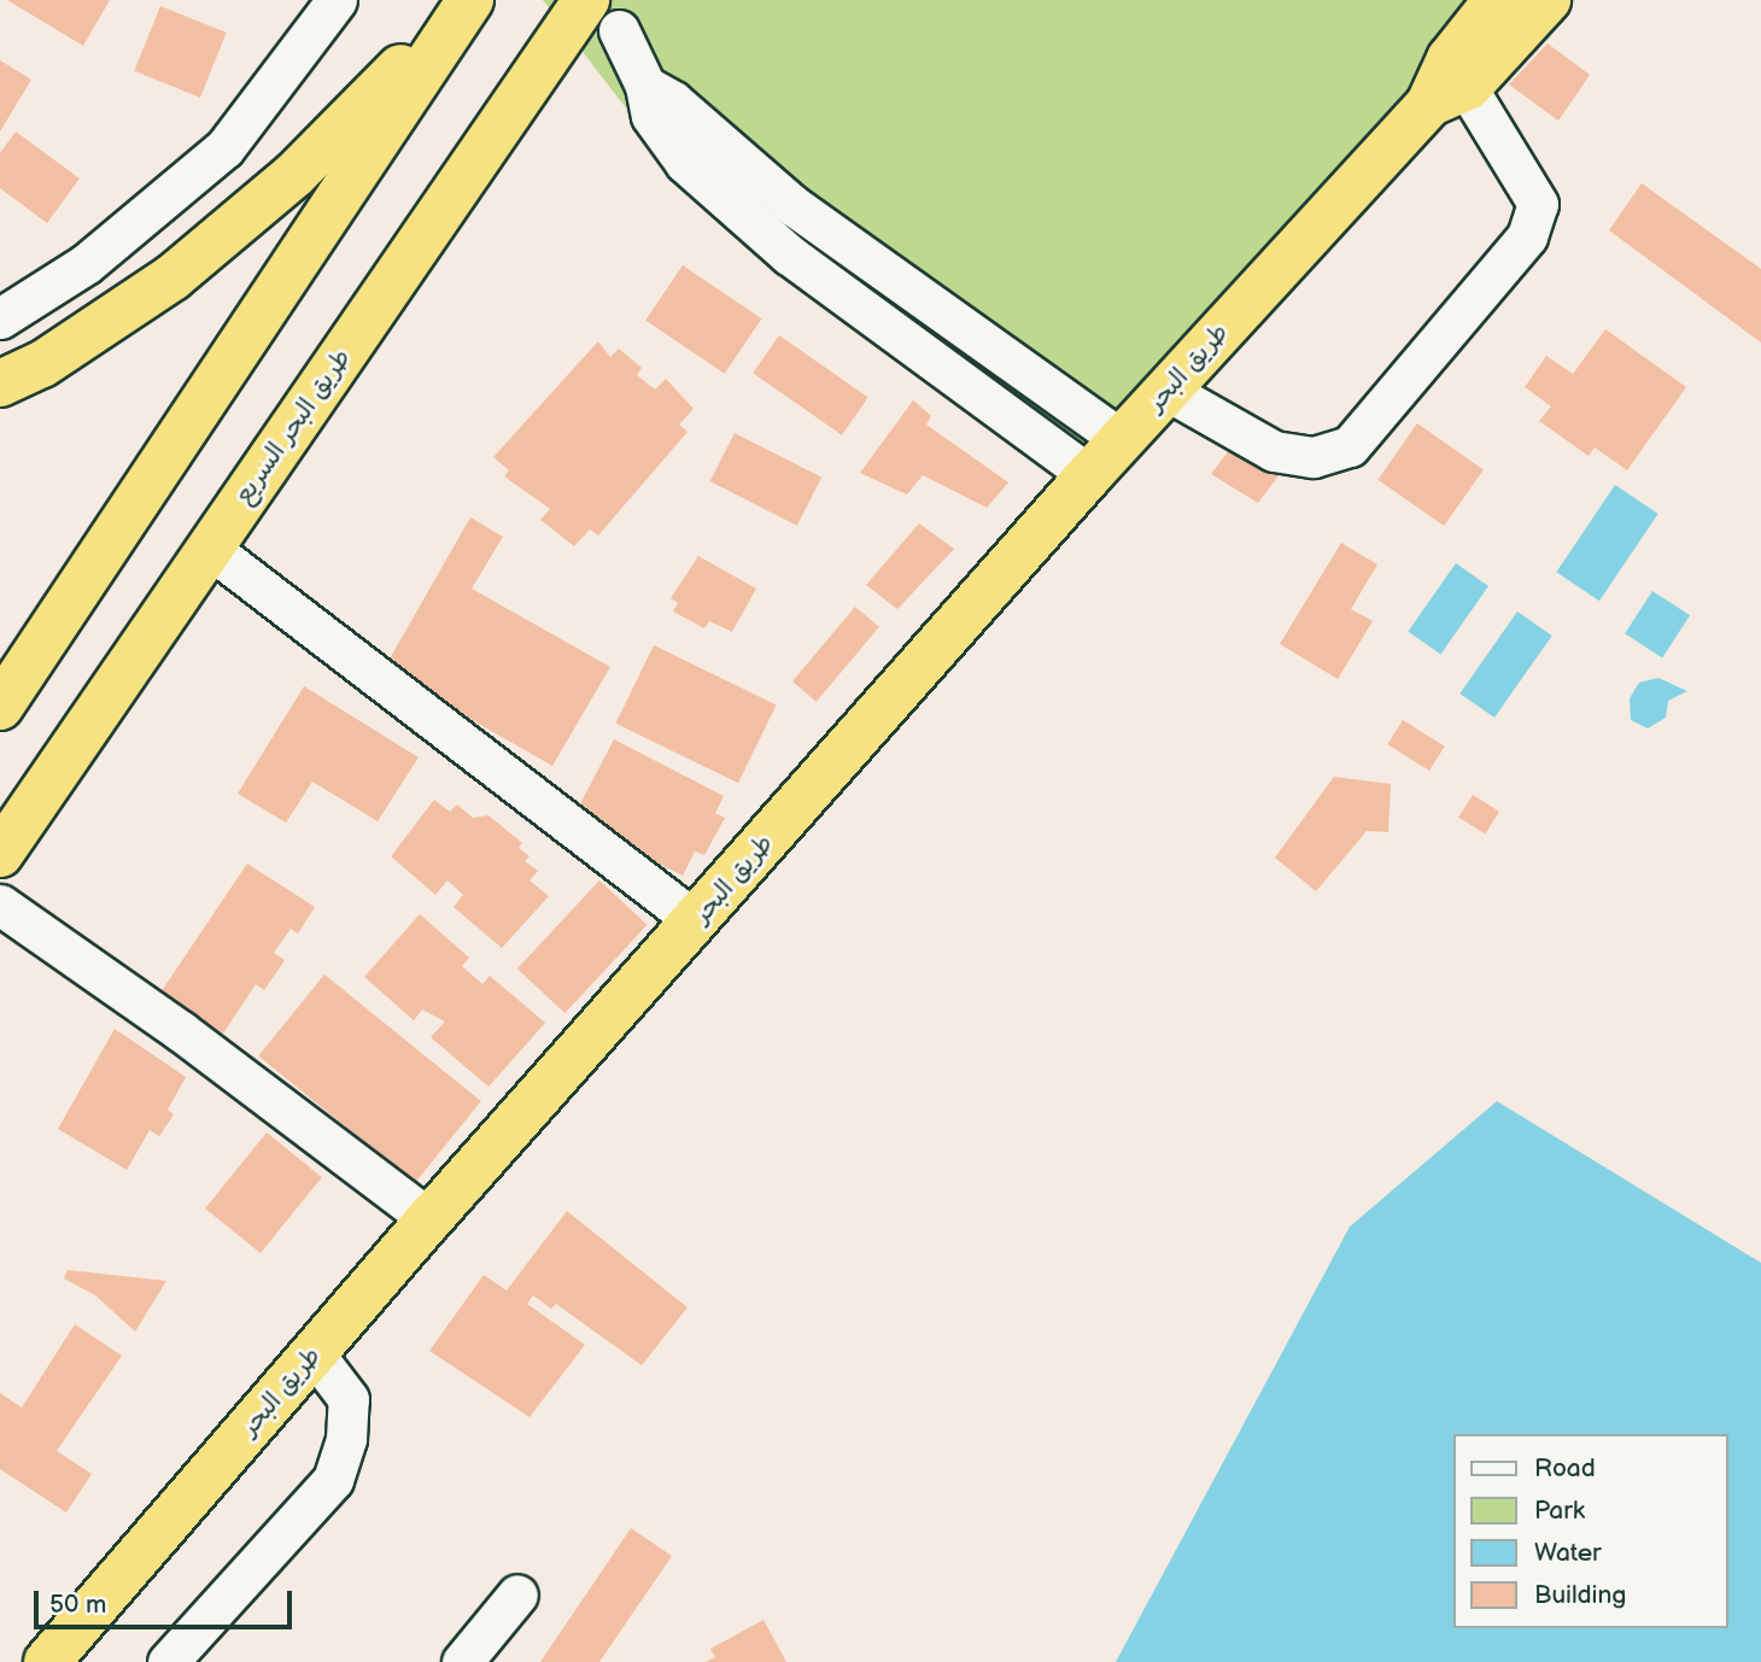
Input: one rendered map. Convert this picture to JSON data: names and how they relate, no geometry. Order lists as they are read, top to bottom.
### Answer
{
  "streets": {
    "highway": ["طريق البحر", "طريق البحر السريع"]
  },
  "legend": [
    "Road",
    "Park",
    "Water",
    "Building"
  ],
  "scale_bar": "50 m"
}
